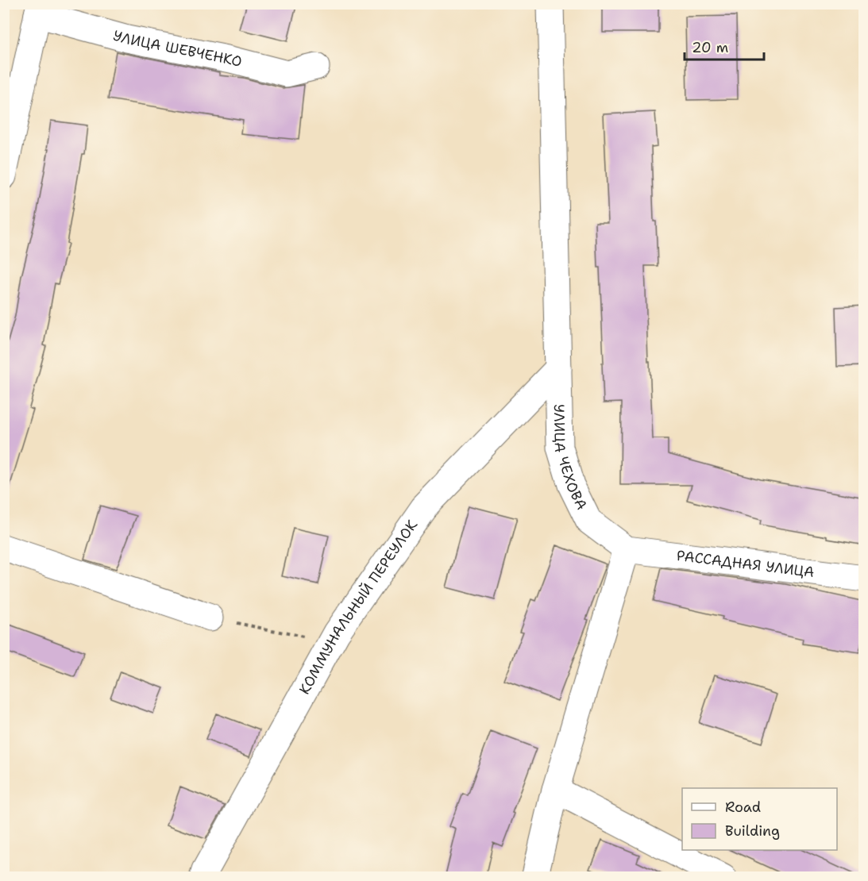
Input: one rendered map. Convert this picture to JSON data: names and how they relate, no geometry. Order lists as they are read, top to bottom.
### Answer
{
  "streets": {
    "street": [
      "УЛИЦА ШЕВЧЕНКО",
      "УЛИЦА ЧЕХОВА",
      "РАССАДНАЯ УЛИЦА",
      "КОММУНАЛЬНЫЙ ПЕРЕУЛОК"
    ]
  },
  "crossings": [
    ["УЛИЦА ЧЕХОВА", "РАССАДНАЯ УЛИЦА"],
    ["УЛИЦА ЧЕХОВА", "КОММУНАЛЬНЫЙ ПЕРЕУЛОК"]
  ],
  "legend": ["Road", "Building"],
  "scale_bar": "20 m"
}
